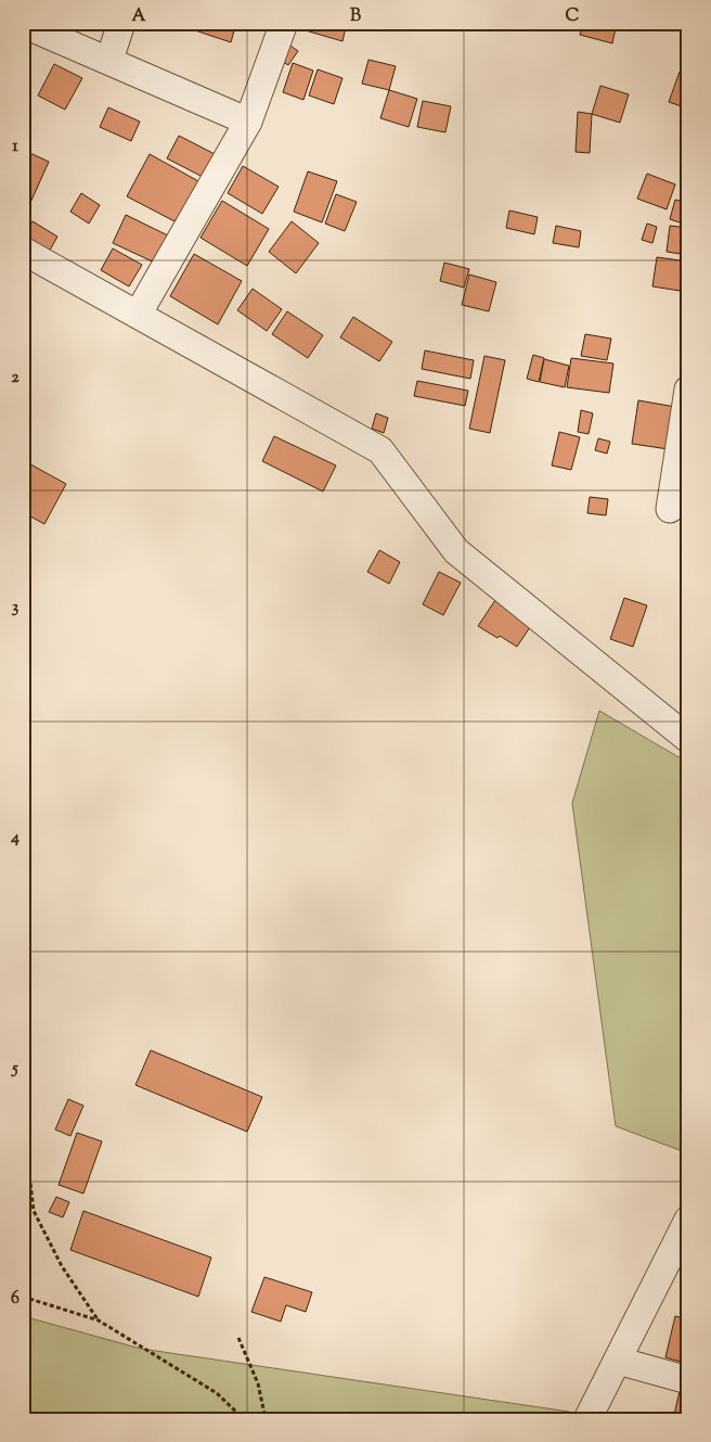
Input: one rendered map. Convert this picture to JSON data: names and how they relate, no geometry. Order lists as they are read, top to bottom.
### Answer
{
  "grid": {
    "columns": ["A", "B", "C"],
    "rows": [
      "1",
      "2",
      "3",
      "4",
      "5",
      "6"
    ]
  }
}
